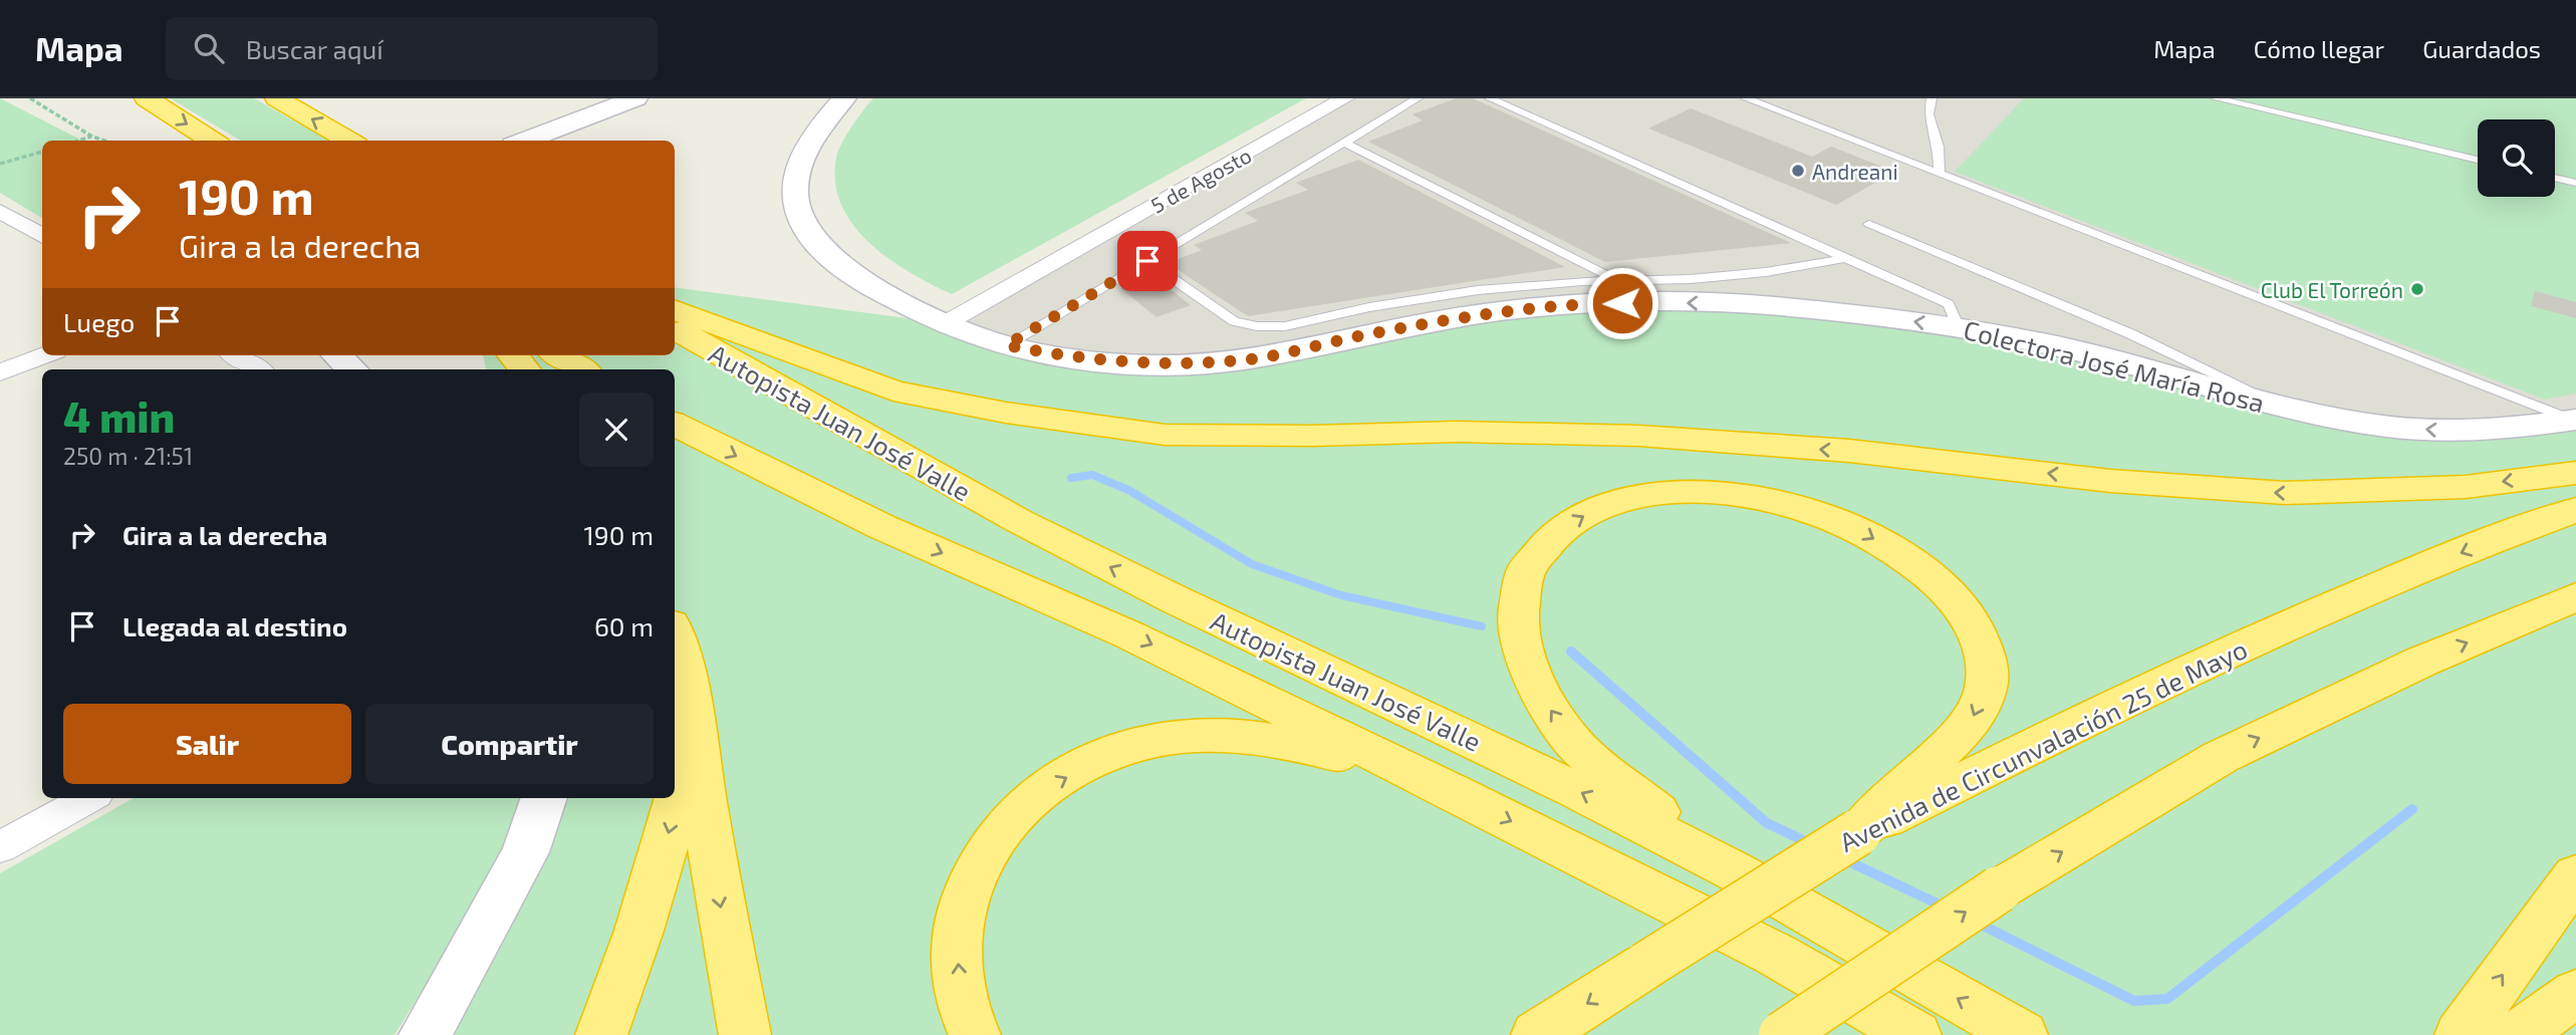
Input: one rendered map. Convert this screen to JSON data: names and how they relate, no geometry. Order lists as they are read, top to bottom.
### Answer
{
  "streets": {
    "highway": ["Autopista Juan José Valle", "Avenida de Circunvalación 25 de Mayo"],
    "main road": ["Colectora José María Rosa"],
    "street": ["5 de Agosto"]
  },
  "crossings": [
    ["5 de Agosto", "Colectora José María Rosa"]
  ],
  "one_way": ["Colectora José María Rosa"],
  "places": ["Andreani", "Club El Torreón"],
  "page": {
    "header": "Mapa",
    "search": "Buscar aquí",
    "nav": ["Mapa", "Cómo llegar", "Guardados"],
    "turn": ["190 m", "Gira a la derecha"],
    "then": "Luego",
    "heading": ["4 min", "250 m · 21:51"],
    "list": [
      {
        "name": "Gira a la derecha",
        "value": "190 m"
      },
      {
        "name": "Llegada al destino",
        "value": "60 m"
      }
    ],
    "buttons": ["Salir", "Compartir"]
  }
}
